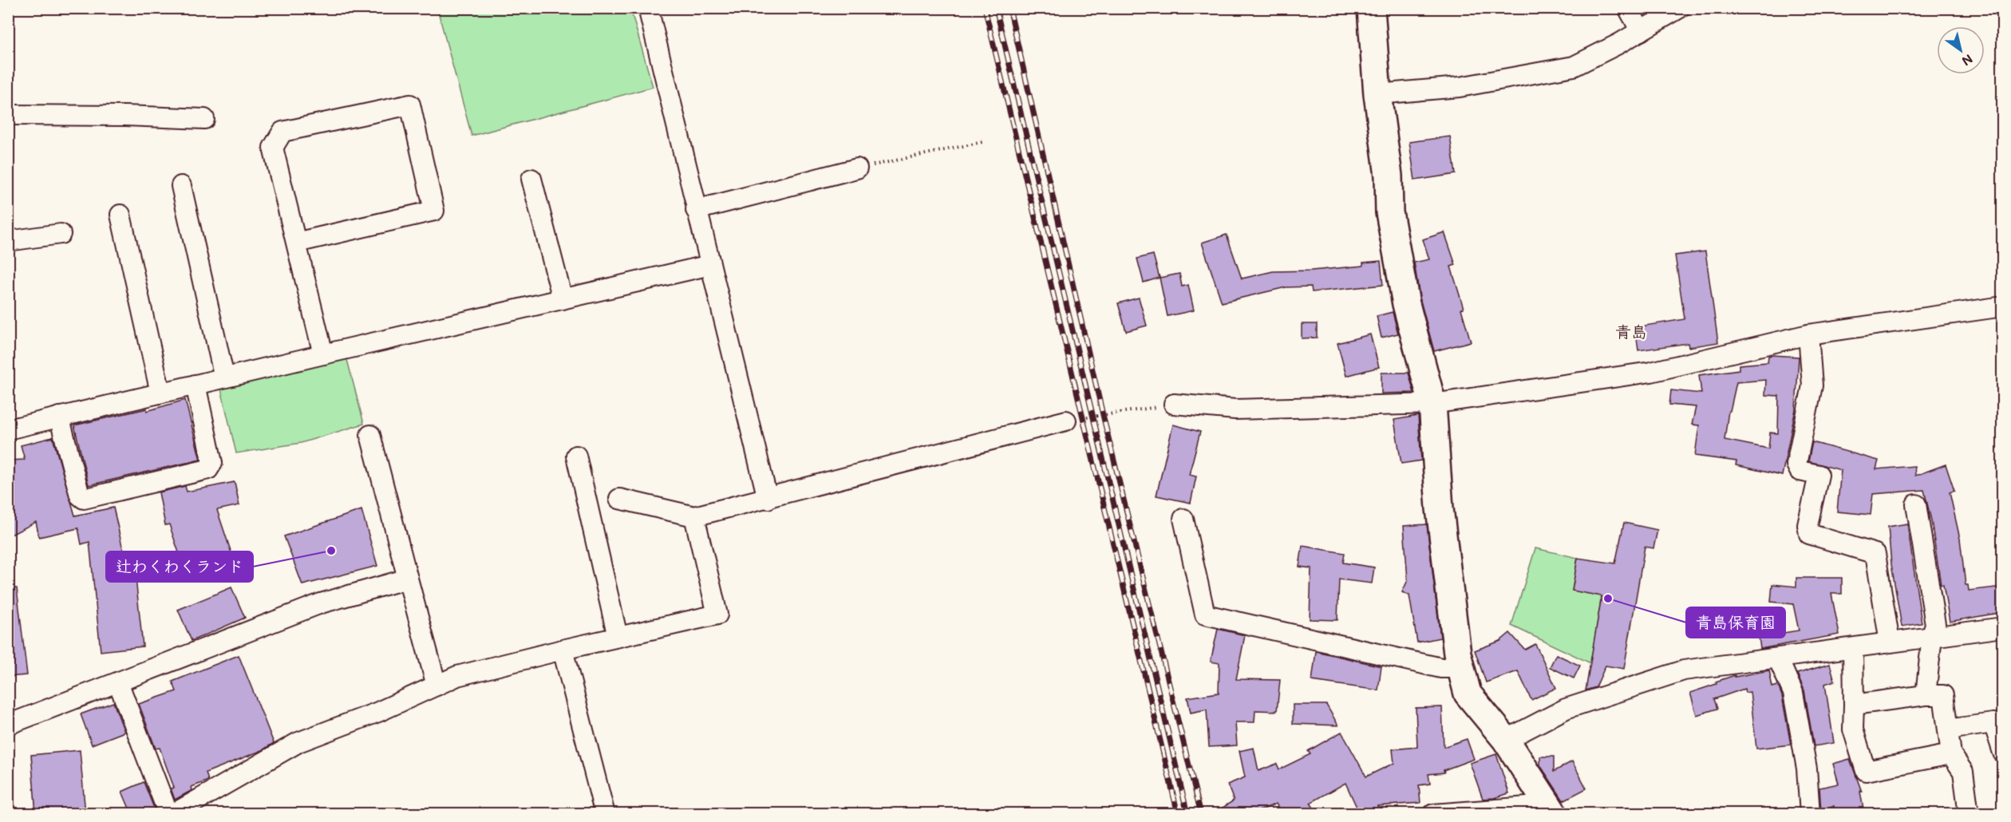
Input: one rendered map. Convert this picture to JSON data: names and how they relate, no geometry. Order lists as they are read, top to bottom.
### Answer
{
  "districts": ["青島"],
  "places": ["辻わくわくランド", "青島保育園"],
  "north": "bottom right"
}
